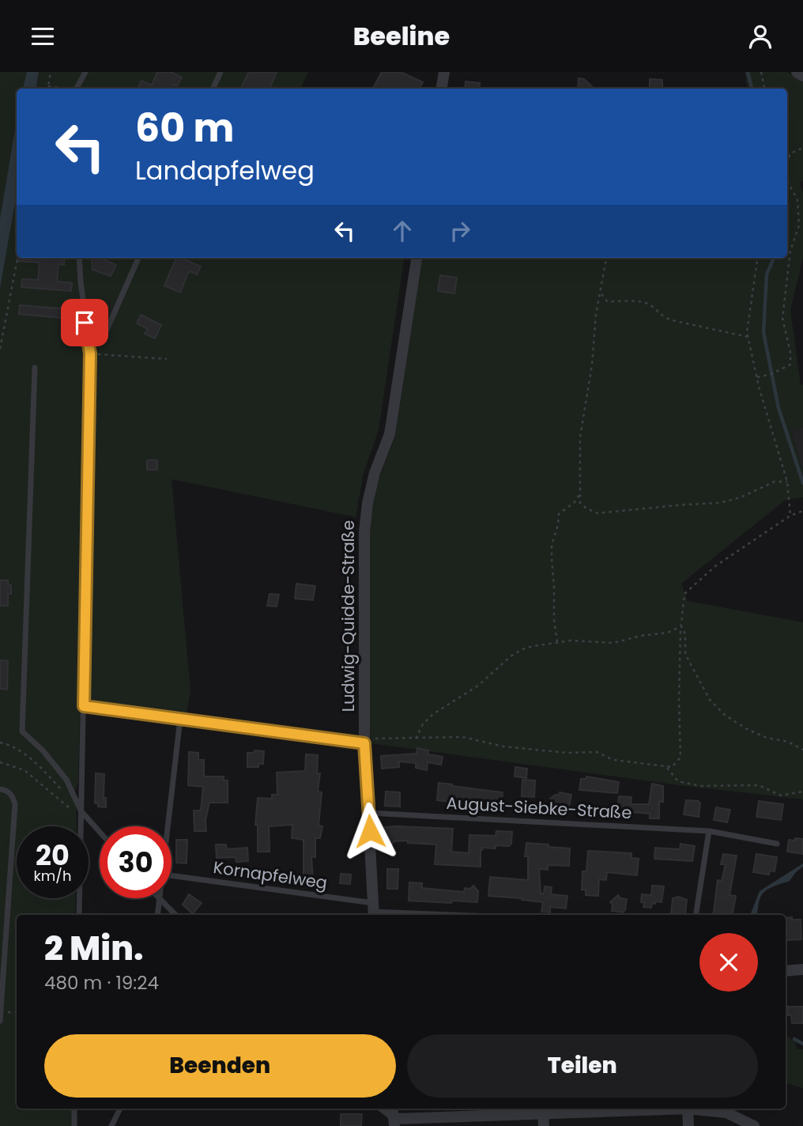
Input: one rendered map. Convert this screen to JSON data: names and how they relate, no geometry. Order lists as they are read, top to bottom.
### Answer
{
  "streets": {
    "street": ["Ludwig-Quidde-Straße"],
    "lane": ["August-Siebke-Straße", "Kornapfelweg"]
  },
  "crossings": [
    ["Ludwig-Quidde-Straße", "August-Siebke-Straße"],
    ["Ludwig-Quidde-Straße", "Kornapfelweg"]
  ],
  "page": {
    "header": "Beeline",
    "turn": ["60 m", "Landapfelweg"],
    "speed": "20 km/h",
    "limit": "30",
    "heading": ["2 Min.", "480 m · 19:24"],
    "buttons": ["Beenden", "Teilen"]
  }
}
